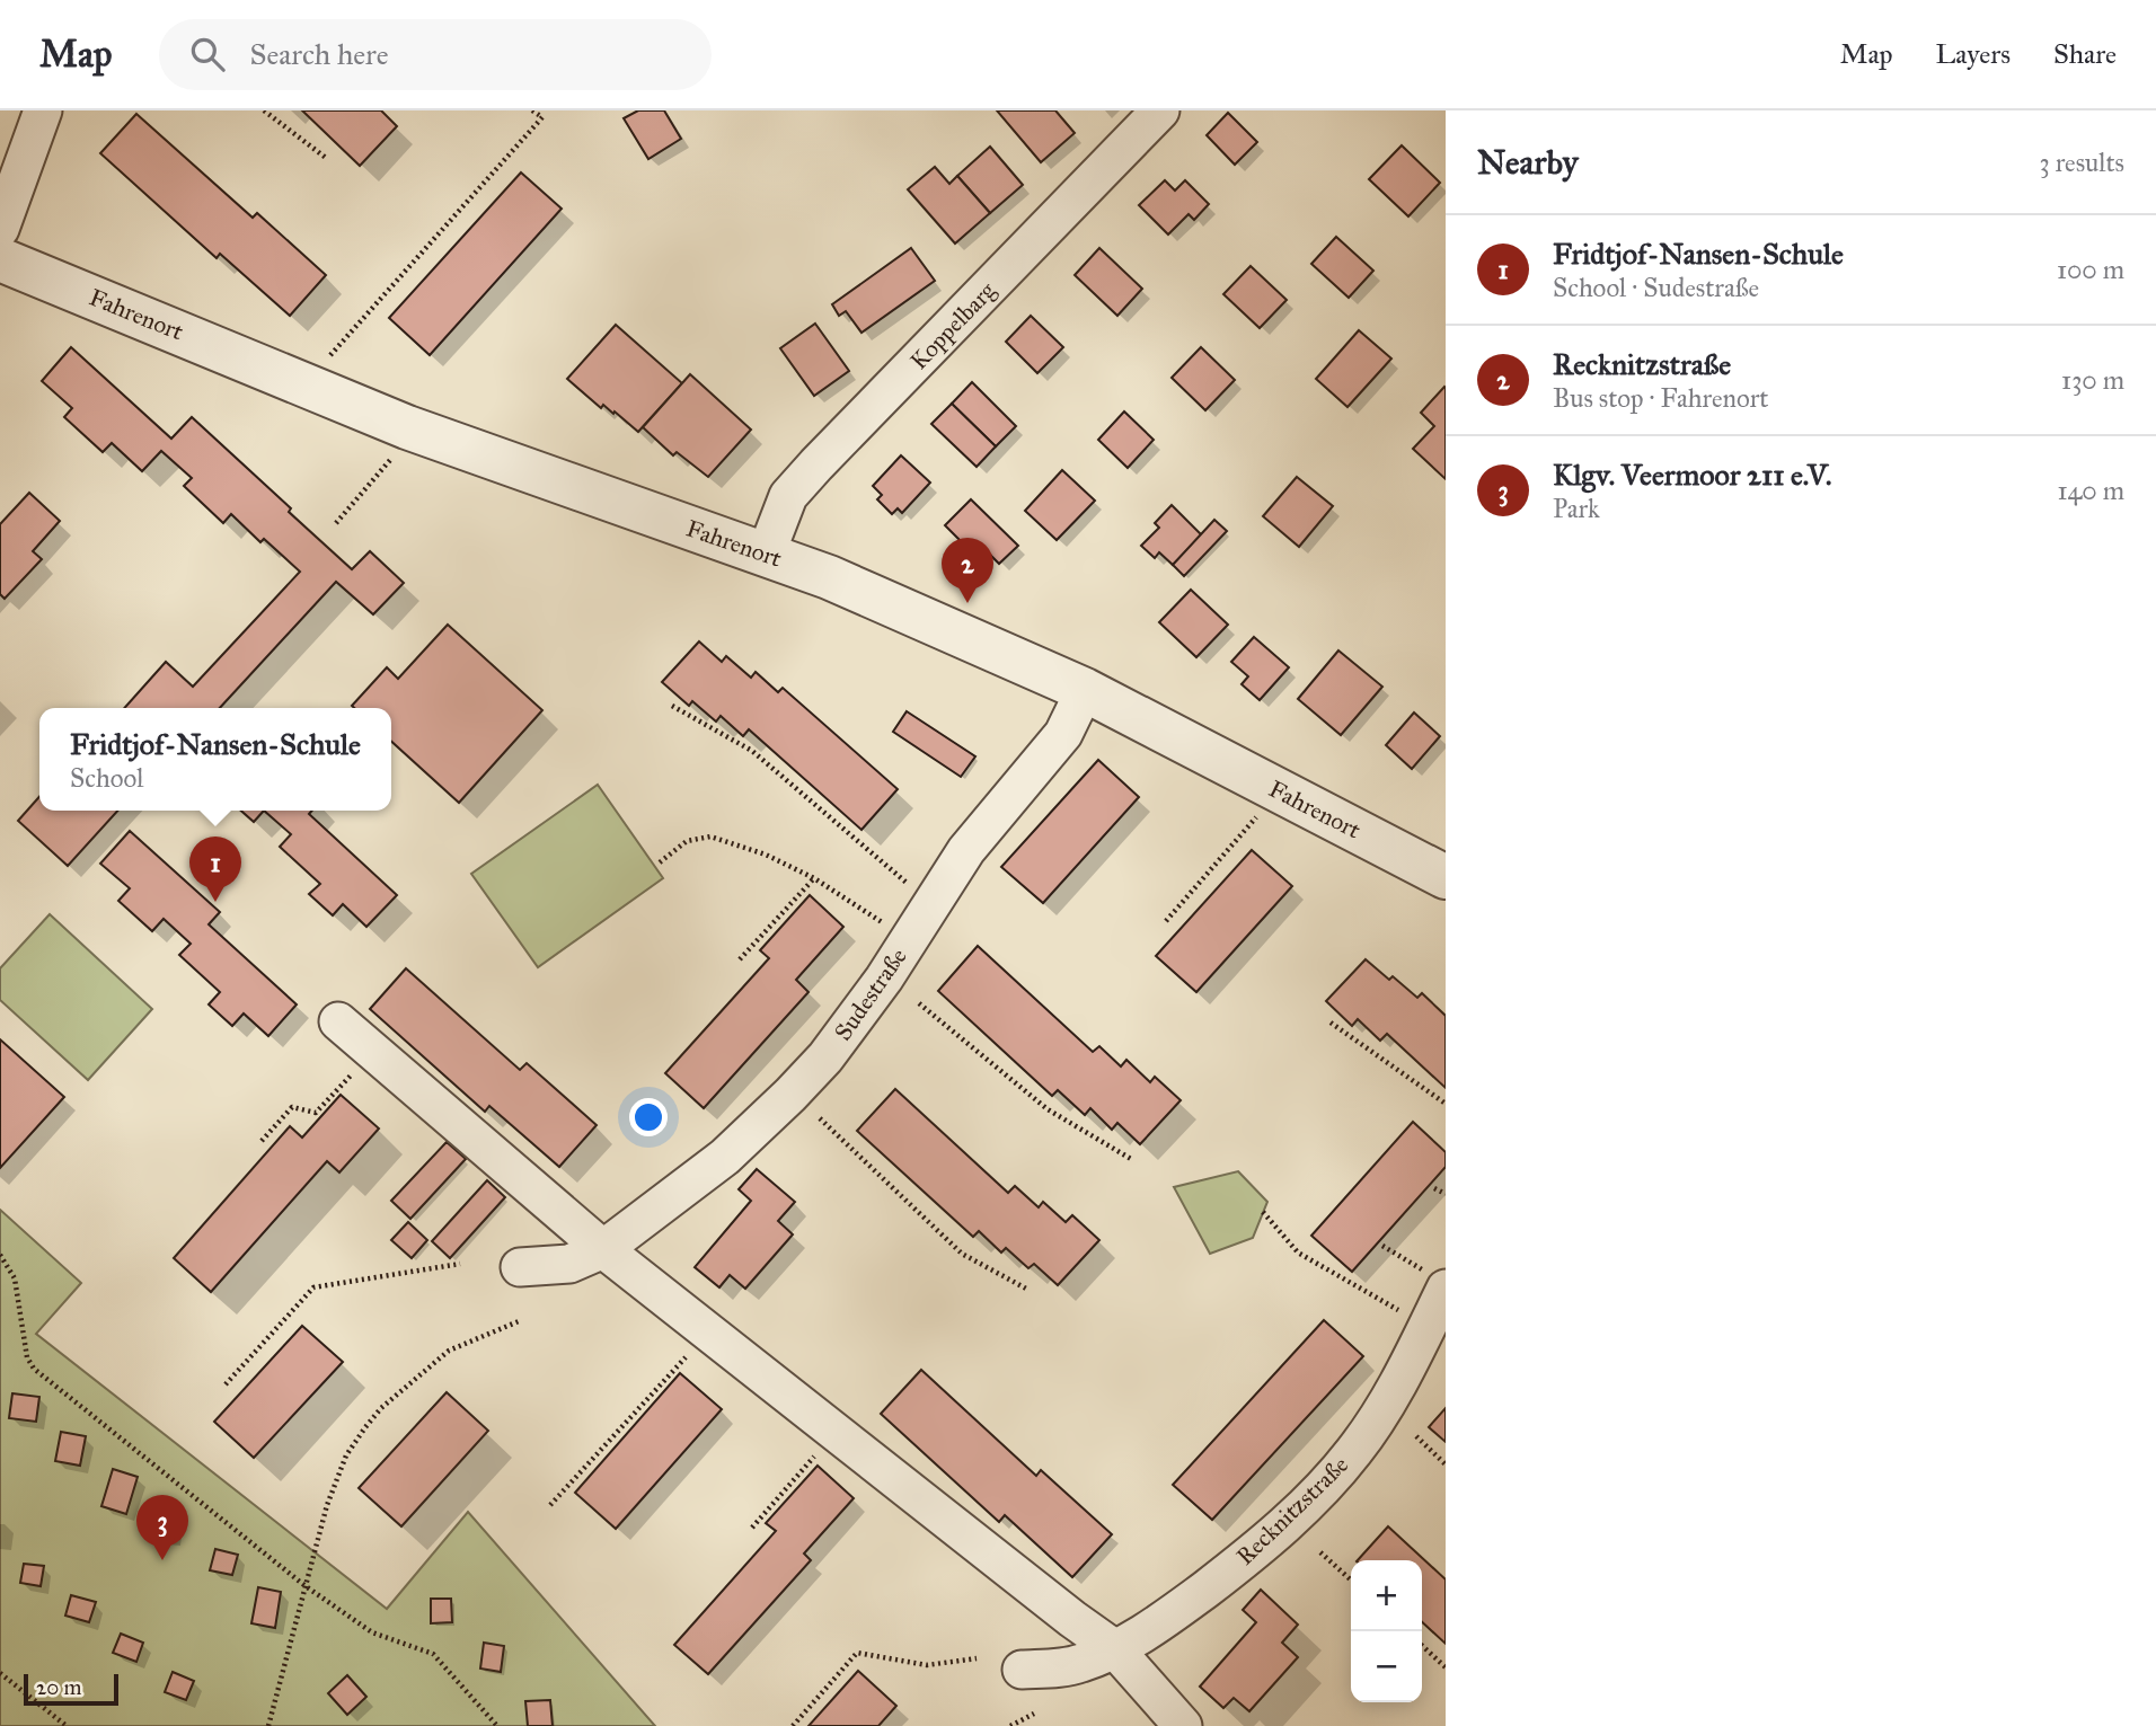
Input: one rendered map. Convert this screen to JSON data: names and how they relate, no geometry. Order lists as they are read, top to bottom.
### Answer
{
  "streets": {
    "street": [
      "Fahrenort",
      "Koppelbarg",
      "Sudestraße",
      "Recknitzstraße"
    ]
  },
  "crossings": [
    ["Fahrenort", "Koppelbarg"],
    ["Fahrenort", "Sudestraße"]
  ],
  "scale_bar": "20 m",
  "page": {
    "header": "Map",
    "search": "Search here",
    "nav": ["Map", "Layers", "Share"],
    "heading": ["Nearby", "3 results"],
    "list": [
      {
        "mark": "1",
        "name": "Fridtjof-Nansen-Schule",
        "note": "School · Sudestraße",
        "value": "100 m"
      },
      {
        "mark": "2",
        "name": "Recknitzstraße",
        "note": "Bus stop · Fahrenort",
        "value": "130 m"
      },
      {
        "mark": "3",
        "name": "Klgv. Veermoor 211 e.V.",
        "note": "Park",
        "value": "140 m"
      }
    ],
    "pins": ["2", "1", "3"],
    "popup": ["Fridtjof-Nansen-Schule", "School"],
    "map_buttons": ["+", "−"],
    "scale": "20 m"
  }
}
